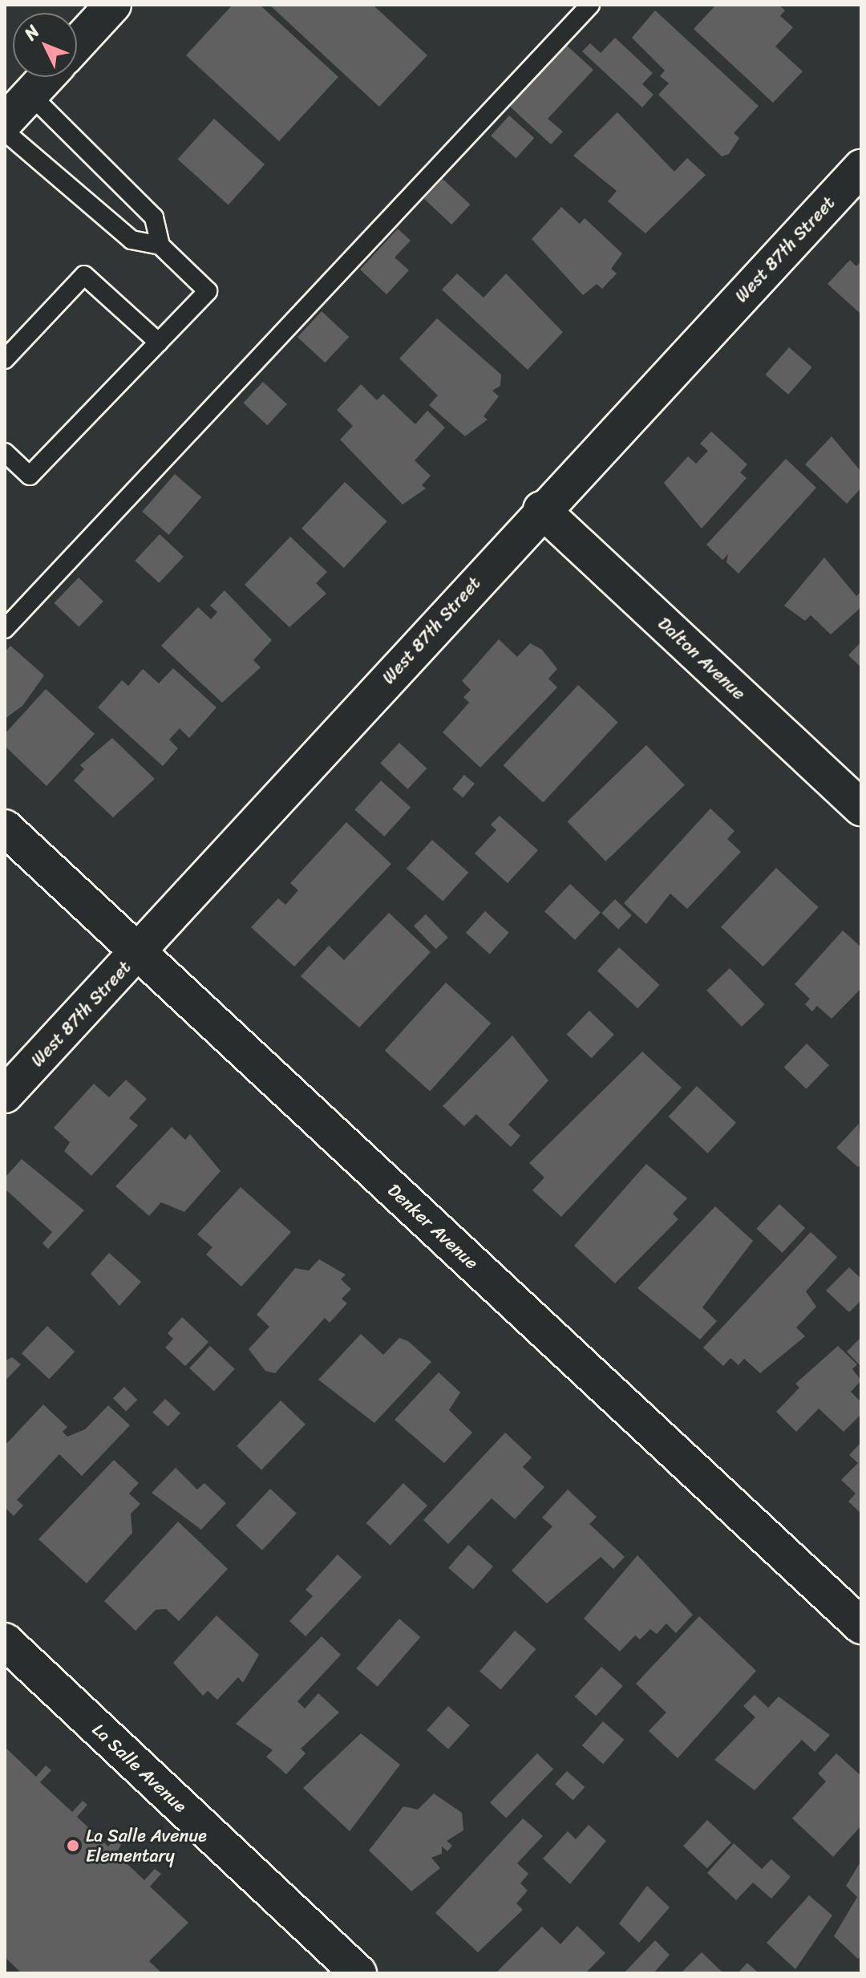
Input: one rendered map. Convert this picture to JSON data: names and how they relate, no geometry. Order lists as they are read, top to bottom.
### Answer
{
  "streets": {
    "street": [
      "West 87th Street",
      "Dalton Avenue",
      "Denker Avenue",
      "La Salle Avenue"
    ]
  },
  "crossings": [
    ["West 87th Street", "Dalton Avenue"],
    ["West 87th Street", "Denker Avenue"]
  ],
  "places": ["La Salle Avenue Elementary"],
  "north": "top left"
}
